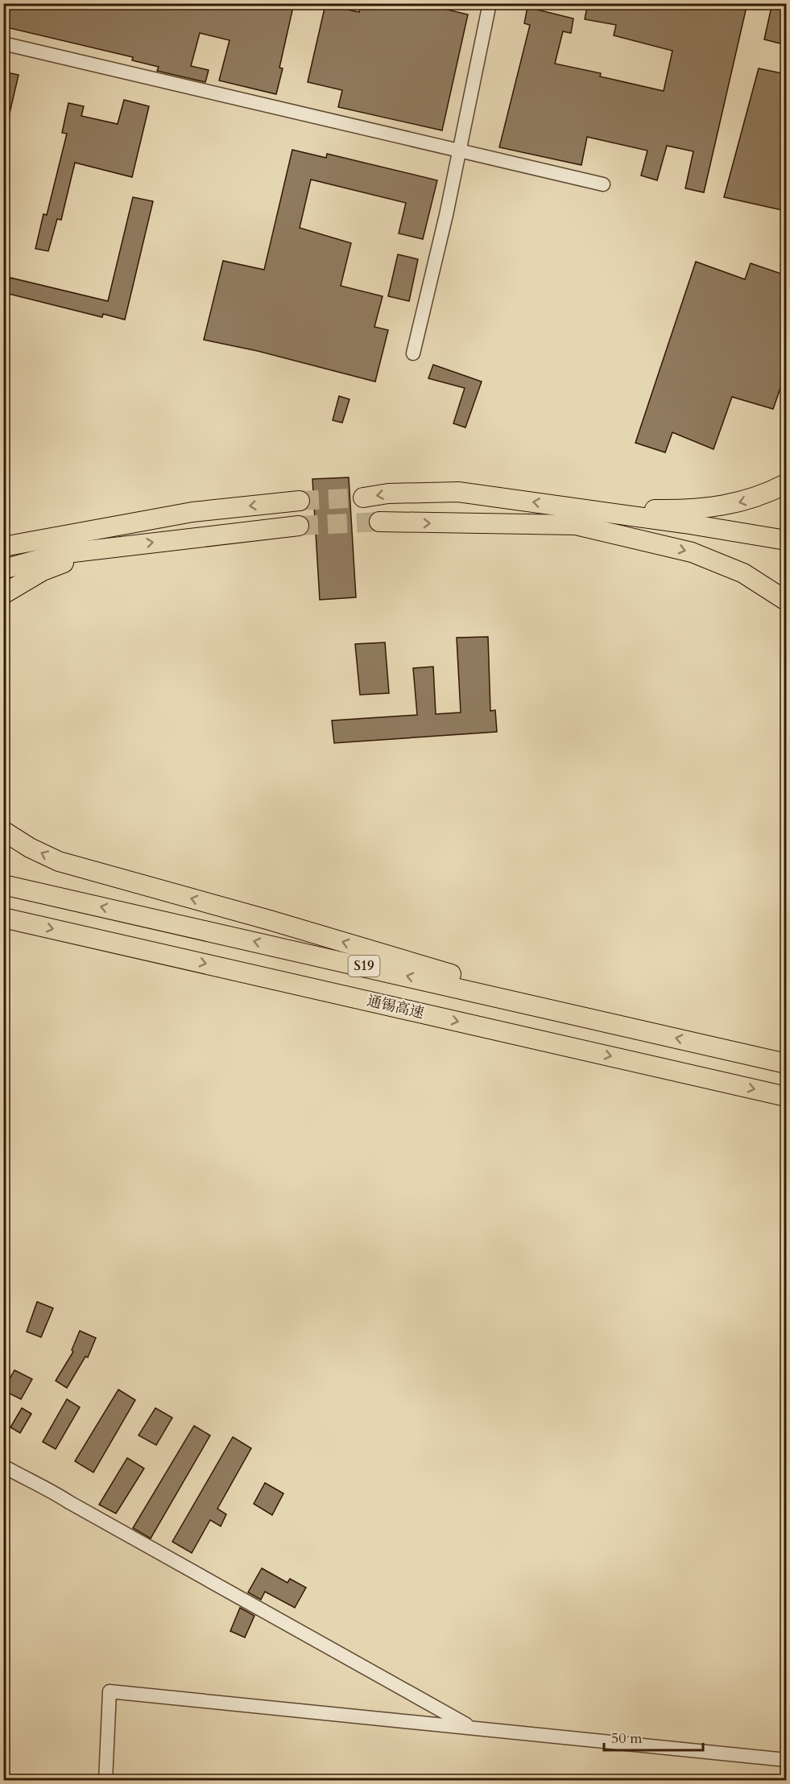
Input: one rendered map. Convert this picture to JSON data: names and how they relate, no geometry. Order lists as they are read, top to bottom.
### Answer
{
  "streets": {
    "highway": ["S19", "通锡高速"]
  },
  "scale_bar": "50 m"
}
